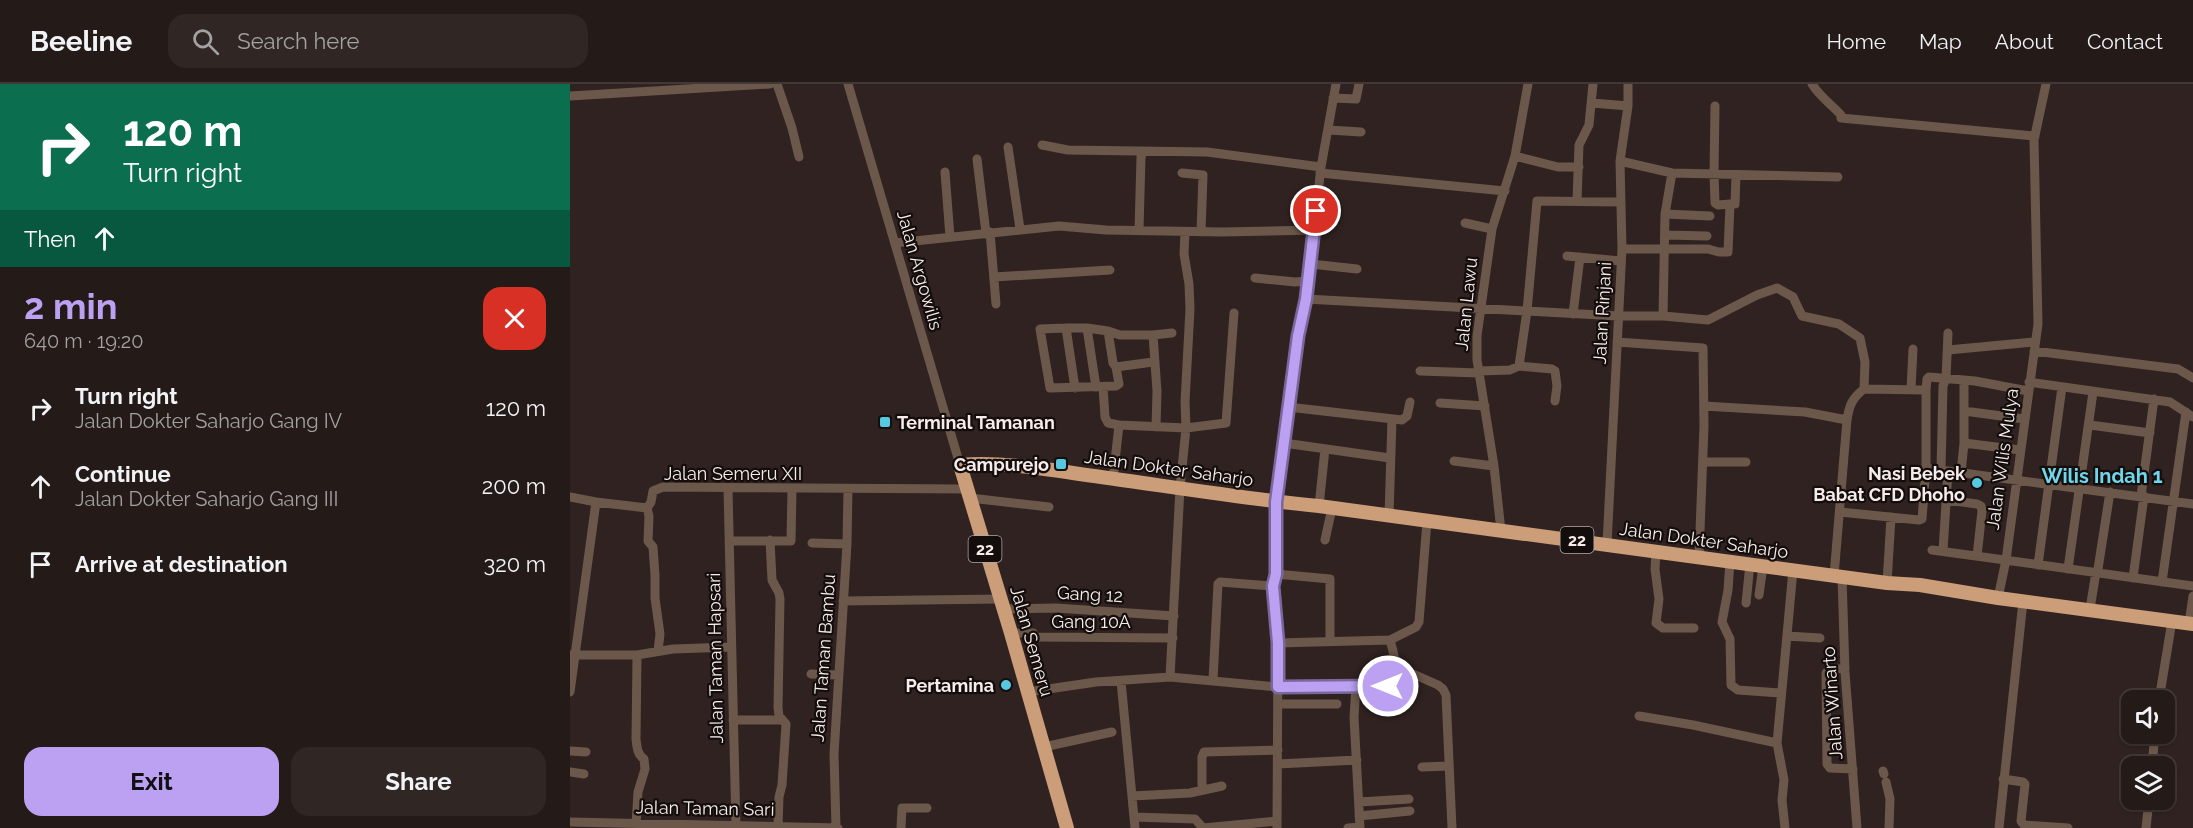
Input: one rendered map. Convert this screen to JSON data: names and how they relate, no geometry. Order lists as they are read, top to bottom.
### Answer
{
  "streets": {
    "highway": ["Jalan Dokter Saharjo", "22", "Jalan Semeru"],
    "street": [
      "Jalan Argowilis",
      "Jalan Lawu",
      "Jalan Rinjani",
      "Jalan Wilis Mulya",
      "Jalan Semeru XII",
      "Gang 12",
      "Gang 10A",
      "Jalan Taman Hapsari",
      "Jalan Taman Bambu",
      "Jalan Winarto",
      "Jalan Taman Sari"
    ]
  },
  "crossings": [
    ["Jalan Argowilis", "Jalan Dokter Saharjo"],
    ["Jalan Argowilis", "Jalan Semeru"],
    ["Jalan Lawu", "Jalan Dokter Saharjo"],
    ["Jalan Rinjani", "Jalan Dokter Saharjo"],
    ["Jalan Wilis Mulya", "Jalan Dokter Saharjo"],
    ["Jalan Dokter Saharjo", "Jalan Semeru"],
    ["Jalan Dokter Saharjo", "Jalan Winarto"],
    ["Jalan Semeru XII", "Jalan Semeru"],
    ["Jalan Semeru XII", "Jalan Taman Hapsari"],
    ["Jalan Semeru XII", "Jalan Taman Bambu"],
    ["Gang 12", "Jalan Semeru"],
    ["Gang 12", "Jalan Taman Bambu"],
    ["Gang 10A", "Jalan Semeru"],
    ["Jalan Taman Hapsari", "Jalan Taman Sari"],
    ["Jalan Taman Bambu", "Jalan Taman Sari"]
  ],
  "districts": ["Wilis Indah 1"],
  "places": {
    "transit": ["Terminal Tamanan", "Campurejo"],
    "other": ["Nasi Bebek Babat CFD Dhoho", "Pertamina"]
  },
  "page": {
    "header": "Beeline",
    "search": "Search here",
    "nav": [
      "Home",
      "Map",
      "About",
      "Contact"
    ],
    "turn": ["120 m", "Turn right"],
    "then": "Then",
    "heading": ["2 min", "640 m · 19:20"],
    "list": [
      {
        "name": "Turn right",
        "note": "Jalan Dokter Saharjo Gang IV",
        "value": "120 m"
      },
      {
        "name": "Continue",
        "note": "Jalan Dokter Saharjo Gang III",
        "value": "200 m"
      },
      {
        "name": "Arrive at destination",
        "value": "320 m"
      }
    ],
    "buttons": ["Exit", "Share"]
  }
}
